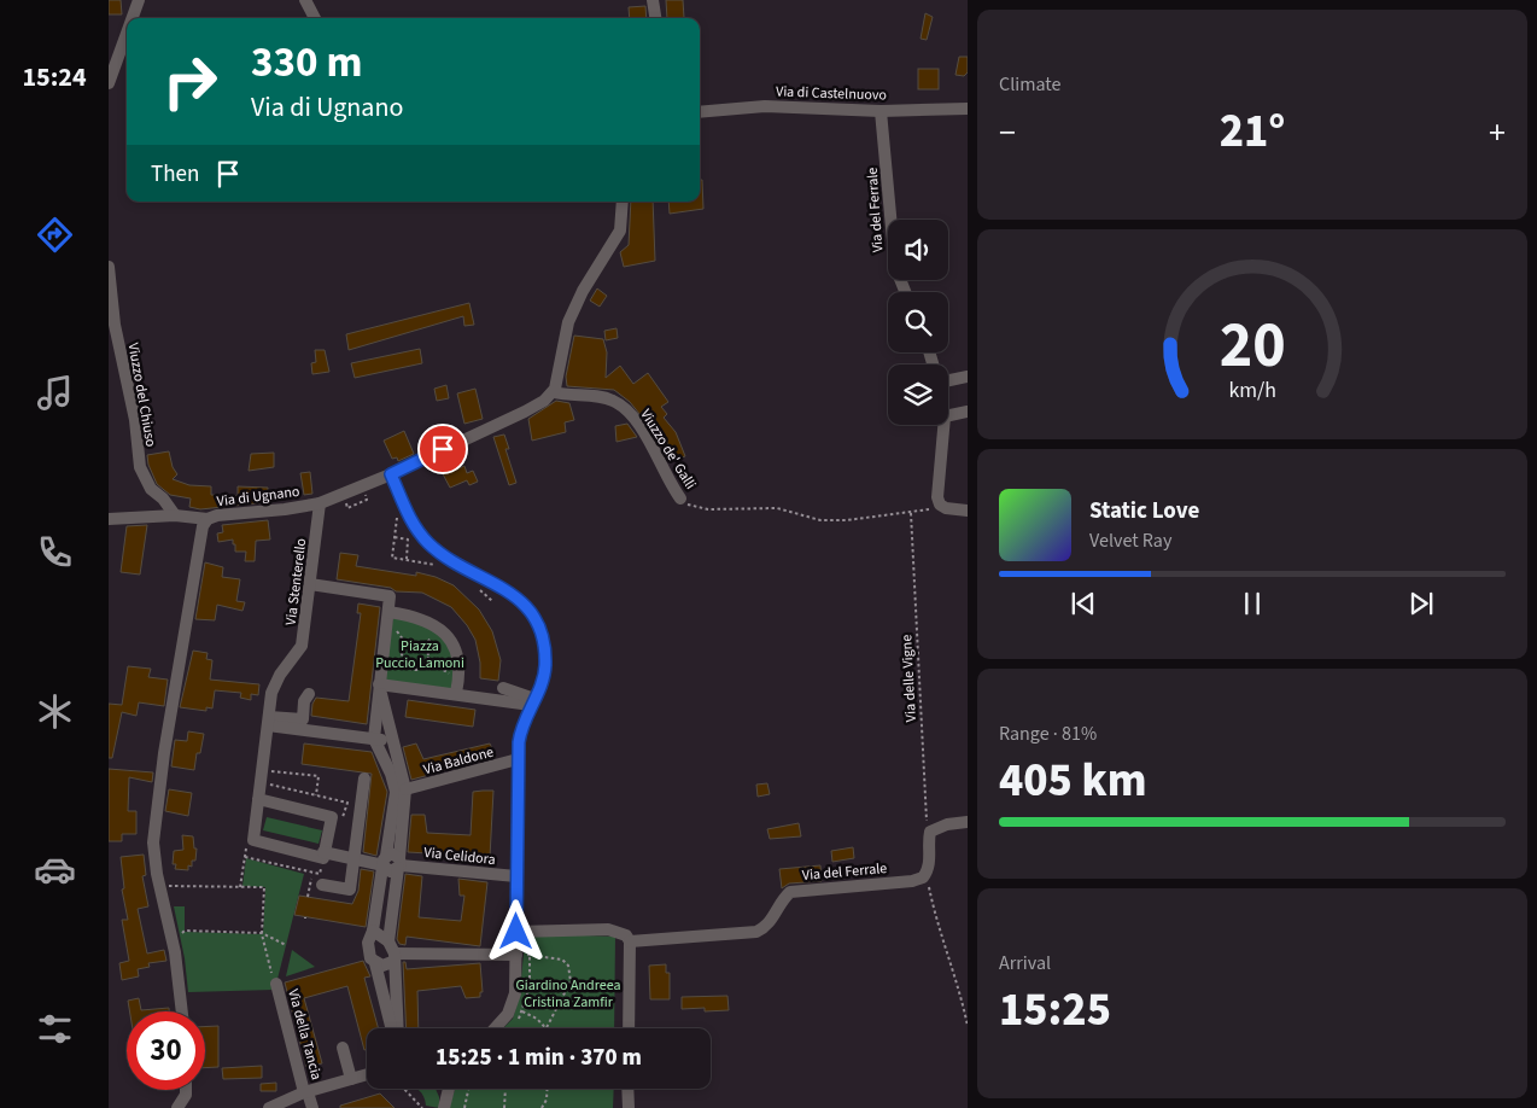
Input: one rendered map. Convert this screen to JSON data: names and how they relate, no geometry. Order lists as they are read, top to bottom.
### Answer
{
  "streets": {
    "street": [
      "Via di Castelnuovo",
      "Via del Ferrale",
      "Viuzzo del Chiuso",
      "Viuzzo de' Galli",
      "Via di Ugnano",
      "Via Stenterello",
      "Via Baldone",
      "Via Celidora",
      "Via della Tancia"
    ],
    "path": ["Via delle Vigne"]
  },
  "crossings": [
    ["Via di Castelnuovo", "Via del Ferrale"],
    ["Viuzzo de' Galli", "Via di Ugnano"],
    ["Viuzzo de' Galli", "Via delle Vigne"],
    ["Via di Ugnano", "Via Stenterello"]
  ],
  "parks": ["Piazza Puccio Lamoni", "Giardino Andreea Cristina Zamfir"],
  "page": {
    "tabs": "15:24",
    "tile": [
      "Climate",
      ["Range · 81%", "405 km"],
      ["Arrival", "15:25"]
    ],
    "turn": ["330 m", "Via di Ugnano"],
    "heat": ["−", "21°", "+"],
    "then": "Then",
    "song": ["Static Love", "Velvet Ray"],
    "limit": "30",
    "trip": "15:25 · 1 min · 370 m",
    "gauge": ["20", "km/h"]
  }
}
